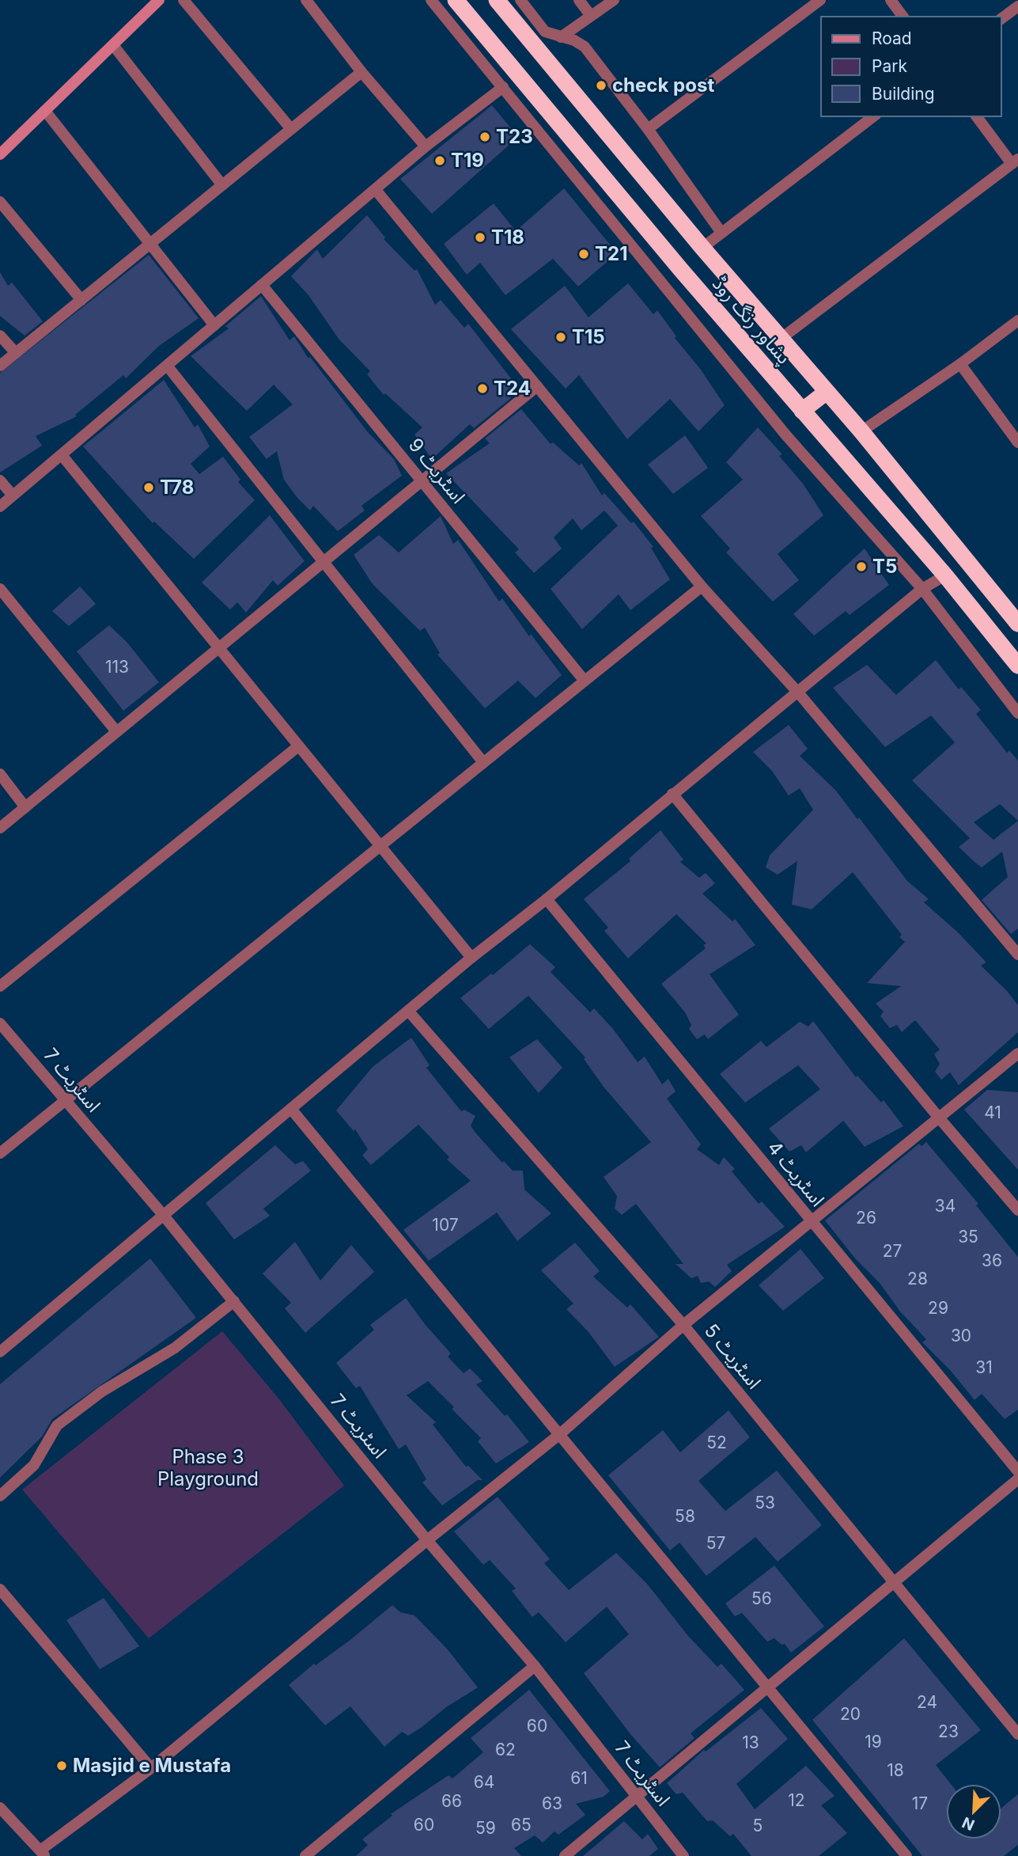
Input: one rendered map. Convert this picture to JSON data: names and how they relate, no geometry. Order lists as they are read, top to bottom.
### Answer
{
  "streets": {
    "highway": ["پشاور رنگ روڈ"],
    "street": [
      "اسٹریٹ 9",
      "اسٹریٹ 7",
      "اسٹریٹ 4",
      "اسٹریٹ 5"
    ]
  },
  "parks": ["Phase 3 Playground"],
  "places": [
    "check post",
    "T23",
    "T19",
    "T18",
    "T21",
    "T15",
    "T24",
    "T78",
    "T5",
    "Masjid e Mustafa"
  ],
  "house_numbers": [
    "113",
    "41",
    "34",
    "26",
    "107",
    "35",
    "27",
    "36",
    "28",
    "29",
    "30",
    "31",
    "52",
    "53",
    "58",
    "57",
    "56",
    "24",
    "20",
    "60",
    "23",
    "19",
    "13",
    "62",
    "18",
    "61",
    "64",
    "12",
    "66",
    "63",
    "17",
    "60",
    "65",
    "5",
    "59"
  ],
  "legend": ["Road", "Park", "Building"],
  "north": "bottom left"
}
